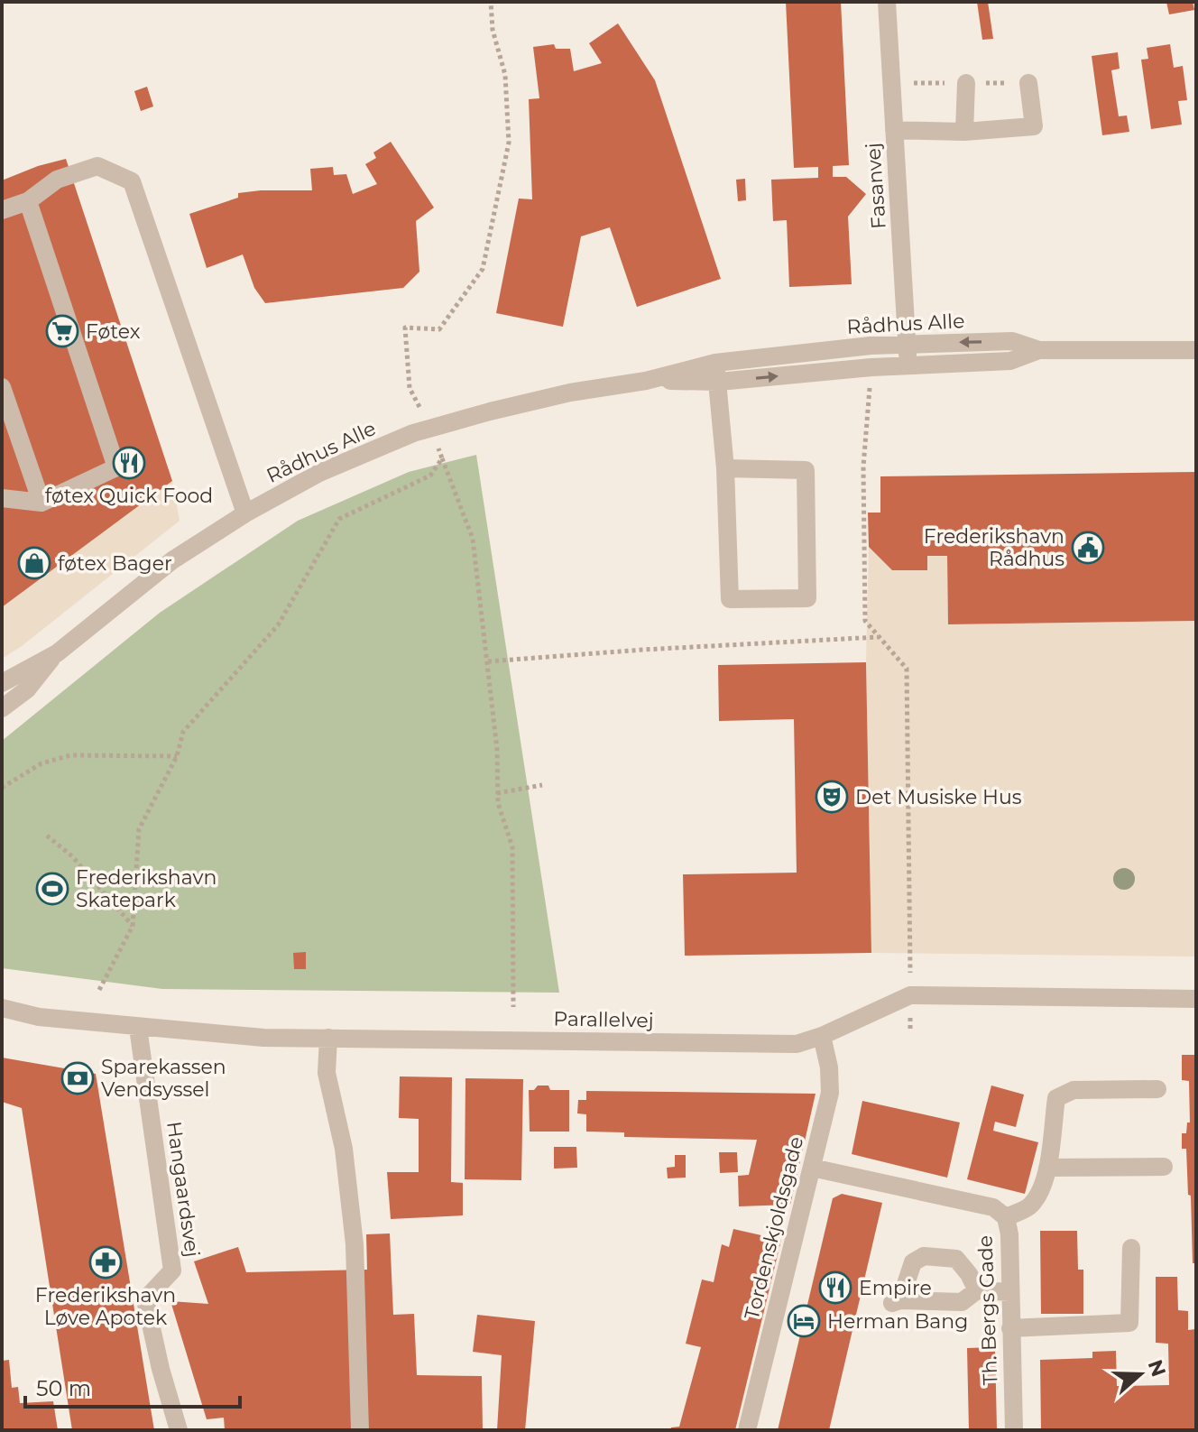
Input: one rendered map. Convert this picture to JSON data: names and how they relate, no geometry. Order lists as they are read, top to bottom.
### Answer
{
  "streets": {
    "street": [
      "Fasanvej",
      "Rådhus Alle",
      "Parallelvej",
      "Hangaardsvej",
      "Tordenskjoldsgade",
      "Th. Bergs Gade"
    ]
  },
  "crossings": [
    ["Fasanvej", "Rådhus Alle"],
    ["Parallelvej", "Hangaardsvej"],
    ["Parallelvej", "Tordenskjoldsgade"],
    ["Tordenskjoldsgade", "Th. Bergs Gade"]
  ],
  "places": {
    "supermarket": ["Føtex"],
    "restaurant": ["føtex Quick Food", "Empire"],
    "public building": ["Frederikshavn Rådhus"],
    "shop": ["føtex Bager"],
    "theatre": ["Det Musiske Hus"],
    "sports": ["Frederikshavn Skatepark"],
    "bank": ["Sparekassen Vendsyssel"],
    "pharmacy": ["Frederikshavn Løve Apotek"],
    "hotel": ["Herman Bang"]
  },
  "scale_bar": "50 m",
  "north": "right"
}
